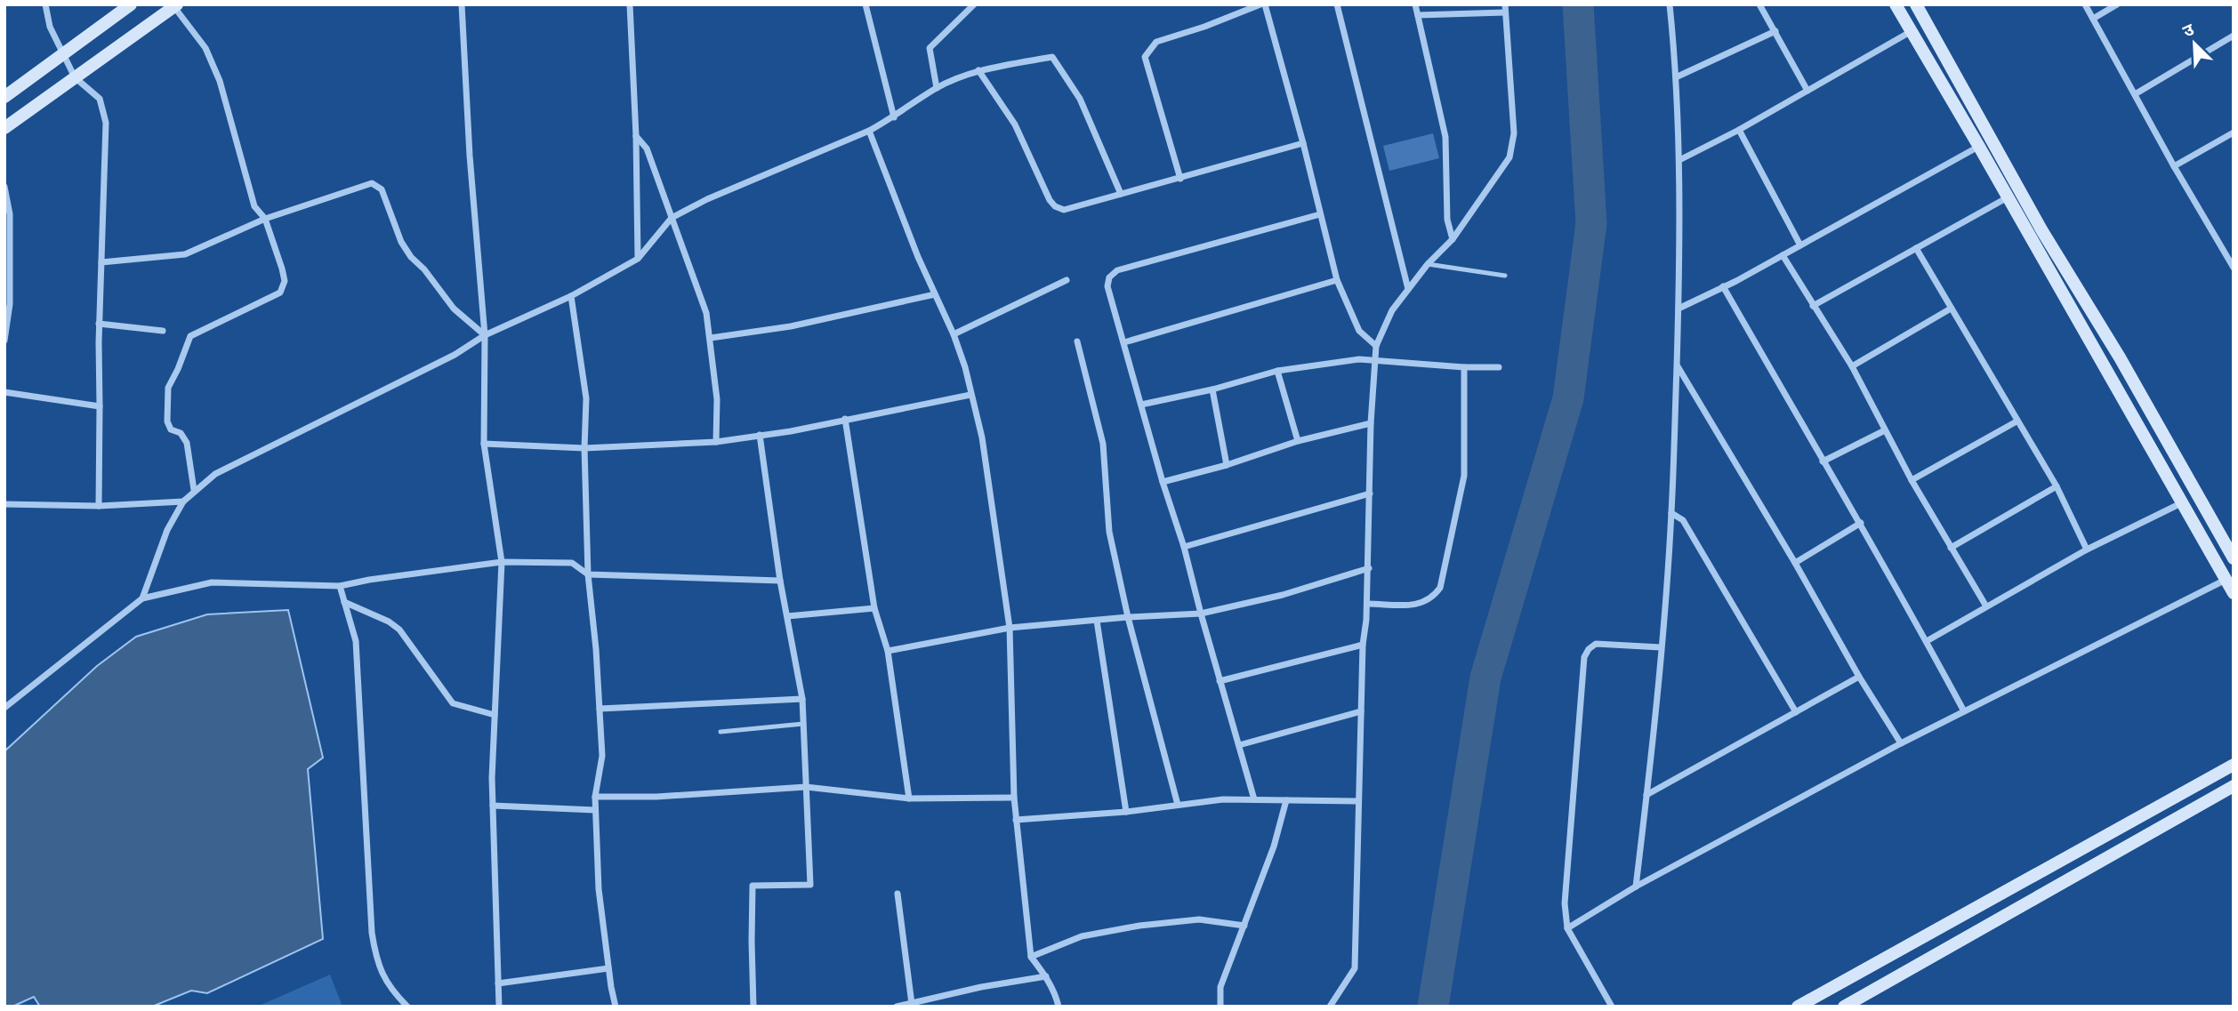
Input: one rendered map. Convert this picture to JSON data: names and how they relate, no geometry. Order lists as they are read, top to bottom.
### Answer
{
  "north": "top left"
}
